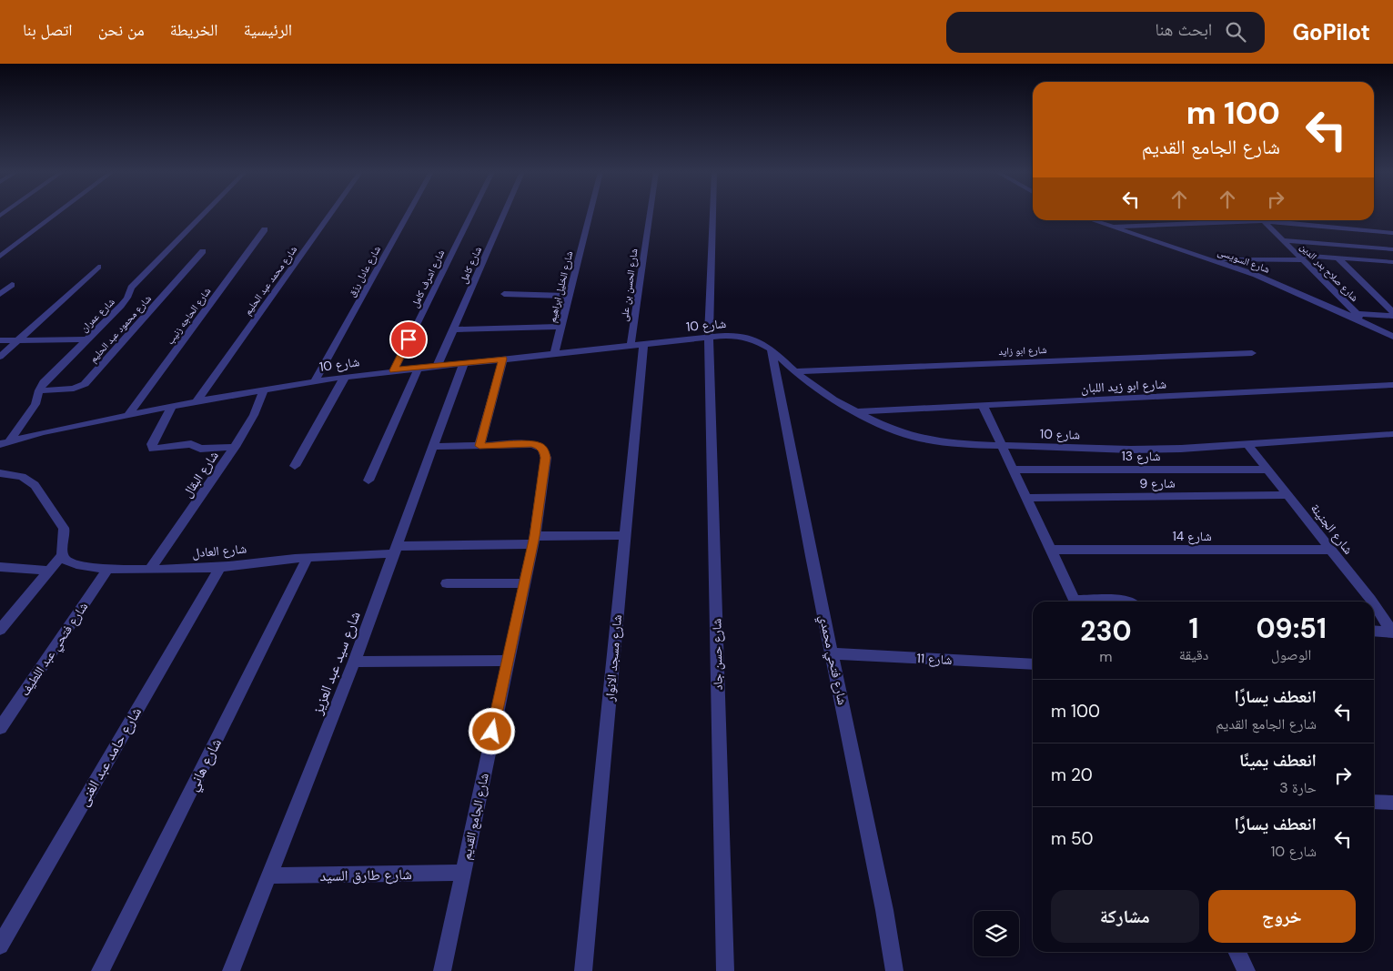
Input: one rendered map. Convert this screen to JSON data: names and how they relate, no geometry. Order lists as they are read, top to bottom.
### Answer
{
  "streets": {
    "street": [
      "شارع السويسى",
      "شارع كامل",
      "شارع عادل رزق",
      "شارع صلاح بدر الدين",
      "شارع اشرف كامل",
      "شارع محمد عبد الحليم",
      "شارع الحسن بن على",
      "شارع الخليل ابراهيم",
      "شارع عمران",
      "شارع الحاجه زنيب",
      "شارع 10",
      "شارع محمود عبد الحليم",
      "شارع ابو زايد",
      "شارع ابو زيد اللبان",
      "شارع 13",
      "شارع البقال",
      "شارع 9",
      "شارع الجنينة",
      "شارع 14",
      "شارع العادل",
      "شارع فتحي عبد اللطيف",
      "شارع حسن جاد",
      "شارع مسجد الانوار",
      "شارع 11",
      "شارع فتحي محمدي",
      "شارع سيد عبد العزيز",
      "شارع حامد عبد الغنى",
      "شارع هاني",
      "شارع الجامع القديم",
      "شارع طارق السيد"
    ]
  },
  "crossings": [
    ["شارع السويسى", "شارع صلاح بدر الدين"],
    ["شارع كامل", "شارع 10"],
    ["شارع عادل رزق", "شارع 10"],
    ["شارع اشرف كامل", "شارع 10"],
    ["شارع محمد عبد الحليم", "شارع 10"],
    ["شارع الحسن بن على", "شارع 10"],
    ["شارع الحسن بن على", "شارع مسجد الانوار"],
    ["شارع الخليل ابراهيم", "شارع 10"],
    ["شارع عمران", "شارع 10"],
    ["شارع عمران", "شارع محمود عبد الحليم"],
    ["شارع الحاجه زنيب", "شارع 10"],
    ["شارع 10", "شارع ابو زايد"],
    ["شارع 10", "شارع ابو زيد اللبان"],
    ["شارع 10", "شارع البقال"],
    ["شارع 10", "شارع الجنينة"],
    ["شارع 10", "شارع حسن جاد"],
    ["شارع 10", "شارع مسجد الانوار"],
    ["شارع 10", "شارع فتحي محمدي"],
    ["شارع 10", "شارع سيد عبد العزيز"],
    ["شارع 13", "شارع الجنينة"],
    ["شارع البقال", "شارع العادل"],
    ["شارع 9", "شارع الجنينة"],
    ["شارع الجنينة", "شارع 14"],
    ["شارع العادل", "شارع فتحي عبد اللطيف"],
    ["شارع العادل", "شارع مسجد الانوار"],
    ["شارع العادل", "شارع سيد عبد العزيز"],
    ["شارع العادل", "شارع حامد عبد الغنى"],
    ["شارع العادل", "شارع هاني"],
    ["شارع العادل", "شارع الجامع القديم"],
    ["شارع 11", "شارع فتحي محمدي"],
    ["شارع سيد عبد العزيز", "شارع الجامع القديم"],
    ["شارع سيد عبد العزيز", "شارع طارق السيد"],
    ["شارع الجامع القديم", "شارع طارق السيد"]
  ],
  "page": {
    "header": "GoPilot",
    "search": "ابحث هنا",
    "nav": [
      "الرئيسية",
      "الخريطة",
      "من نحن",
      "اتصل بنا"
    ],
    "turn": ["100 m", "شارع الجامع القديم"],
    "eta": [
      "09:51",
      "الوصول",
      "1",
      "دقيقة",
      "230",
      "m"
    ],
    "list": [
      {
        "name": "انعطف يسارًا",
        "note": "شارع الجامع القديم",
        "value": "100 m"
      },
      {
        "name": "انعطف يمينًا",
        "note": "حارة 3",
        "value": "20 m"
      },
      {
        "name": "انعطف يسارًا",
        "note": "شارع 10",
        "value": "50 m"
      }
    ],
    "buttons": ["خروج", "مشاركة"]
  }
}
